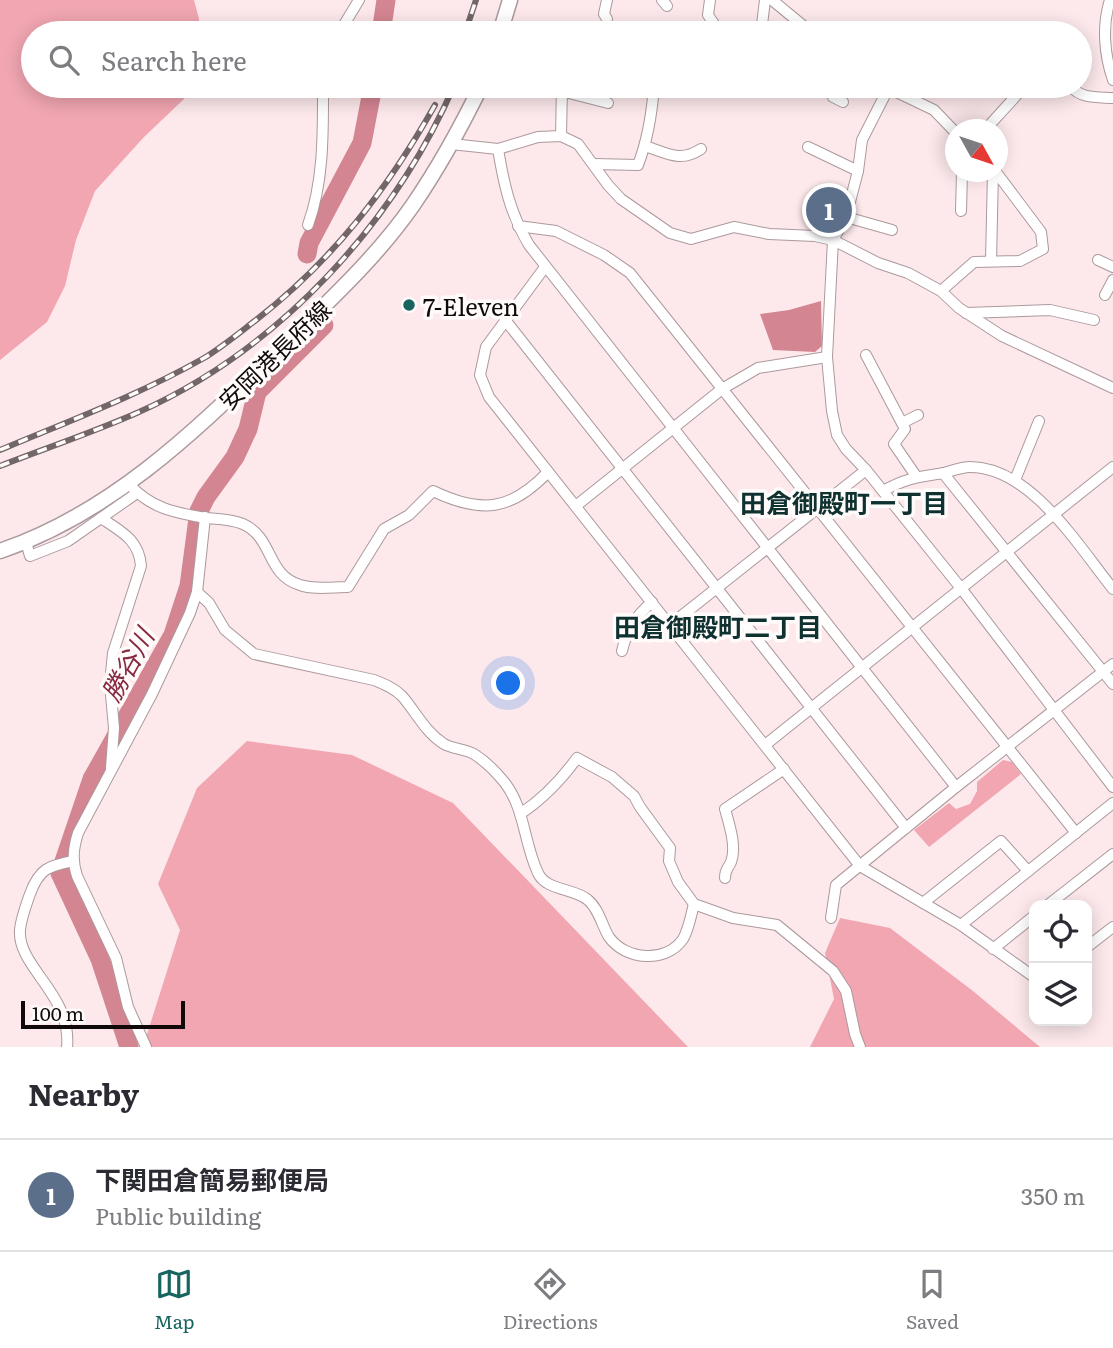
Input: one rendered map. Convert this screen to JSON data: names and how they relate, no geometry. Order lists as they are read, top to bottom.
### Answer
{
  "streets": {
    "main road": ["安岡港長府線"]
  },
  "districts": ["田倉御殿町一丁目", "田倉御殿町二丁目"],
  "water": ["勝谷川"],
  "places": ["7-Eleven"],
  "scale_bar": "100 m",
  "north": "bottom right",
  "page": {
    "search": "Search here",
    "pins": "1",
    "scale": "100 m",
    "heading": "Nearby",
    "list": [
      {
        "mark": "1",
        "name": "下関田倉簡易郵便局",
        "note": "Public building",
        "value": "350 m"
      }
    ],
    "nav": ["Map", "Directions", "Saved"]
  }
}
